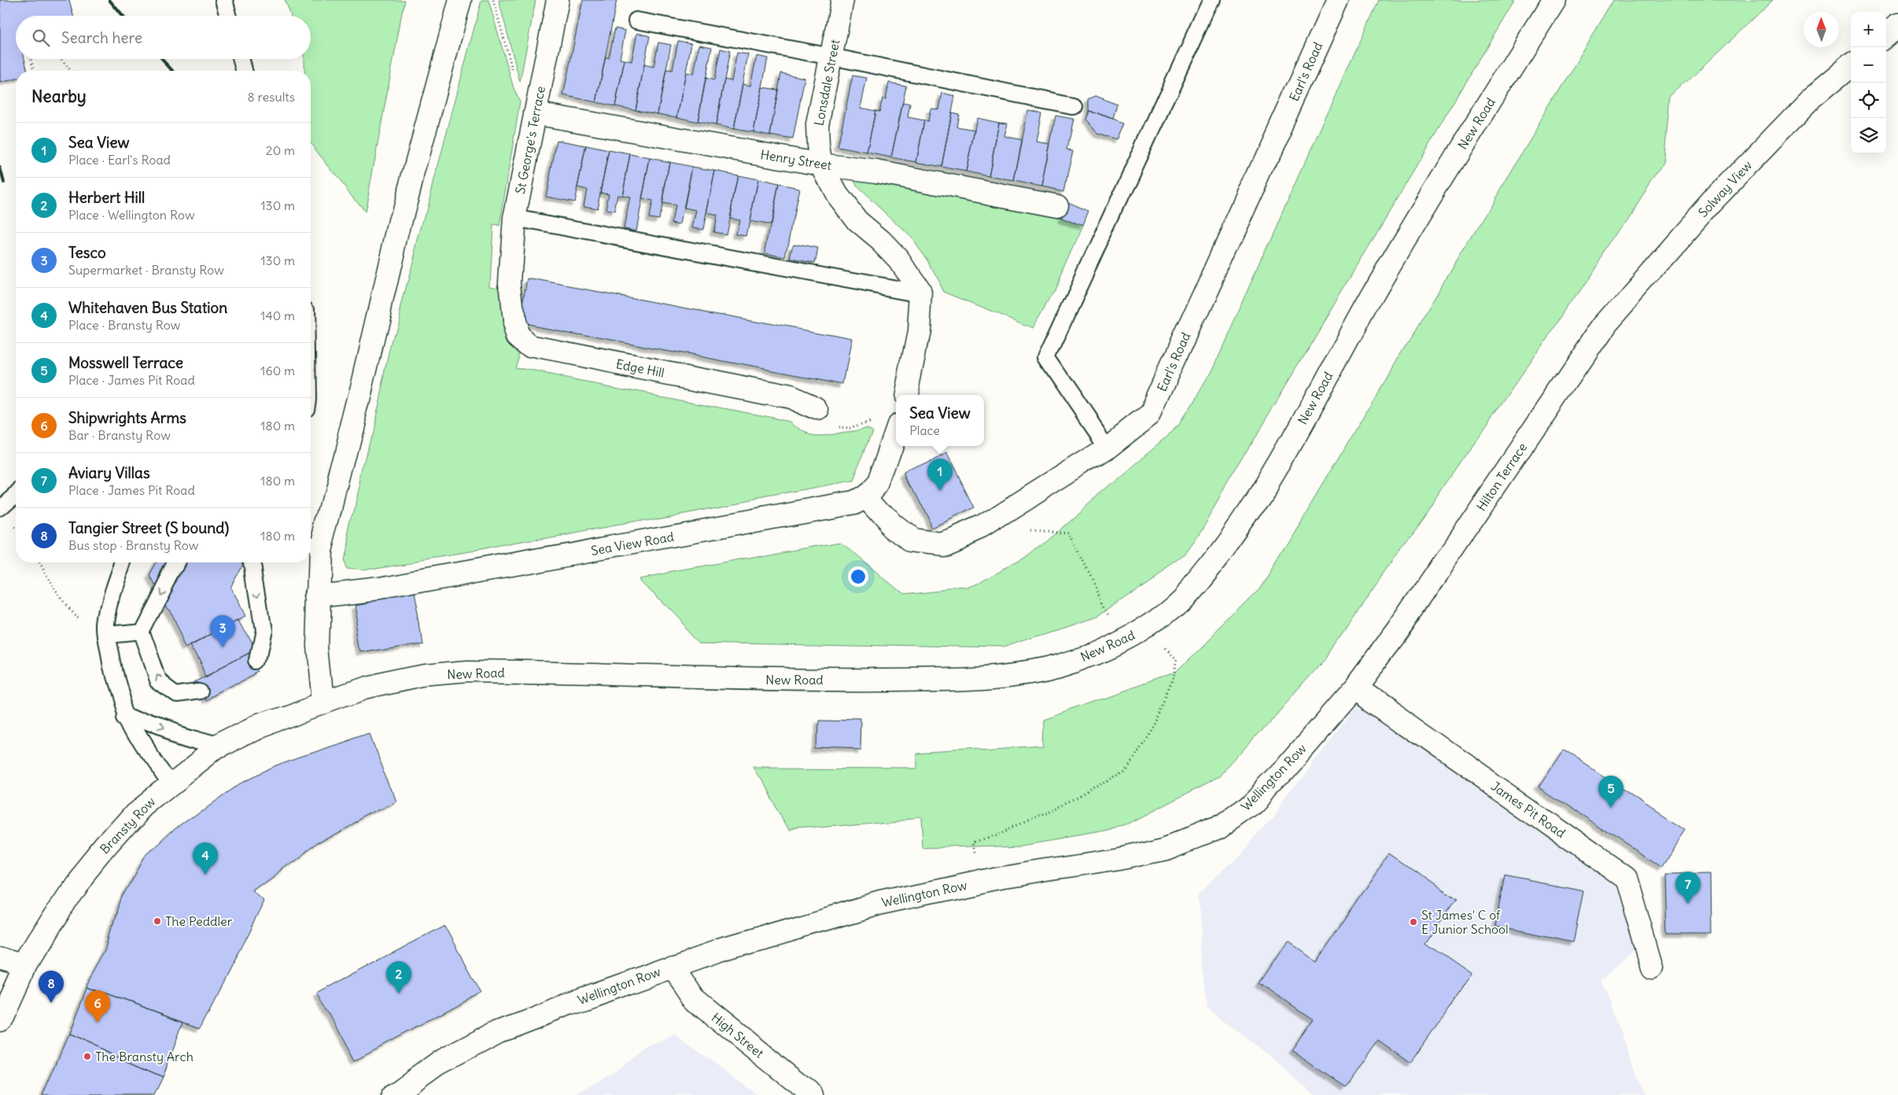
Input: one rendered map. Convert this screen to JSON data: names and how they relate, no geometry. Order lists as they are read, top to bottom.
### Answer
{
  "streets": {
    "street": [
      "Earl's Road",
      "Lonsdale Street",
      "New Road",
      "St George's Terrace",
      "Henry Street",
      "Solway View",
      "Edge Hill",
      "Hilton Terrace",
      "Sea View Road",
      "Wellington Row",
      "James Pit Road",
      "Bransty Row",
      "High Street"
    ]
  },
  "crossings": [
    ["Earl's Road", "Sea View Road"],
    ["Lonsdale Street", "Henry Street"],
    ["New Road", "Bransty Row"],
    ["St George's Terrace", "Henry Street"],
    ["St George's Terrace", "Edge Hill"],
    ["Solway View", "Hilton Terrace"],
    ["Hilton Terrace", "Wellington Row"],
    ["Wellington Row", "James Pit Road"],
    ["Wellington Row", "High Street"]
  ],
  "places": ["The Peddler", "St James' C of E Junior School", "The Bransty Arch"],
  "north": "top",
  "page": {
    "map_buttons": ["+", "−"],
    "search": "Search here",
    "heading": ["Nearby", "8 results"],
    "list": [
      {
        "mark": "1",
        "name": "Sea View",
        "note": "Place · Earl's Road",
        "value": "20 m"
      },
      {
        "mark": "2",
        "name": "Herbert Hill",
        "note": "Place · Wellington Row",
        "value": "130 m"
      },
      {
        "mark": "3",
        "name": "Tesco",
        "note": "Supermarket · Bransty Row",
        "value": "130 m"
      },
      {
        "mark": "4",
        "name": "Whitehaven Bus Station",
        "note": "Place · Bransty Row",
        "value": "140 m"
      },
      {
        "mark": "5",
        "name": "Mosswell Terrace",
        "note": "Place · James Pit Road",
        "value": "160 m"
      },
      {
        "mark": "6",
        "name": "Shipwrights Arms",
        "note": "Bar · Bransty Row",
        "value": "180 m"
      },
      {
        "mark": "7",
        "name": "Aviary Villas",
        "note": "Place · James Pit Road",
        "value": "180 m"
      },
      {
        "mark": "8",
        "name": "Tangier Street (S bound)",
        "note": "Bus stop · Bransty Row",
        "value": "180 m"
      }
    ],
    "popup": ["Sea View", "Place"],
    "pins": [
      "1",
      "3",
      "5",
      "4",
      "7",
      "2",
      "8",
      "6"
    ]
  }
}
